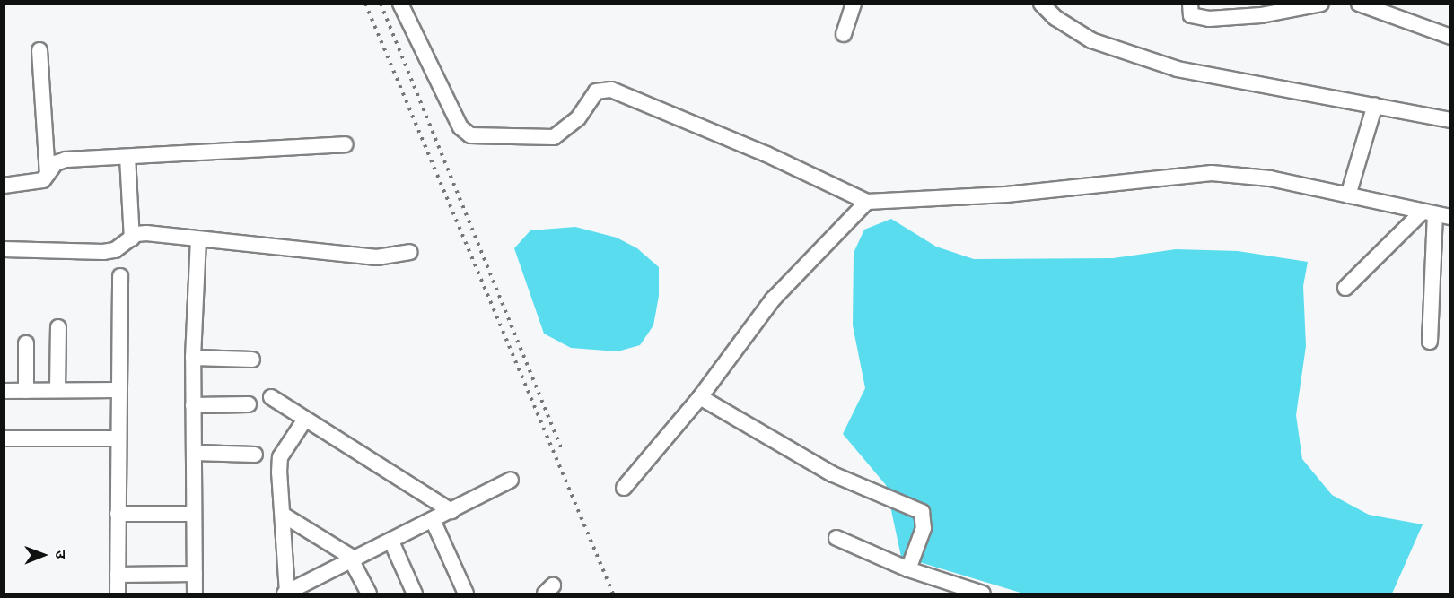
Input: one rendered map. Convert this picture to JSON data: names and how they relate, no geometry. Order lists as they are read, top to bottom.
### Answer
{
  "north": "right"
}
